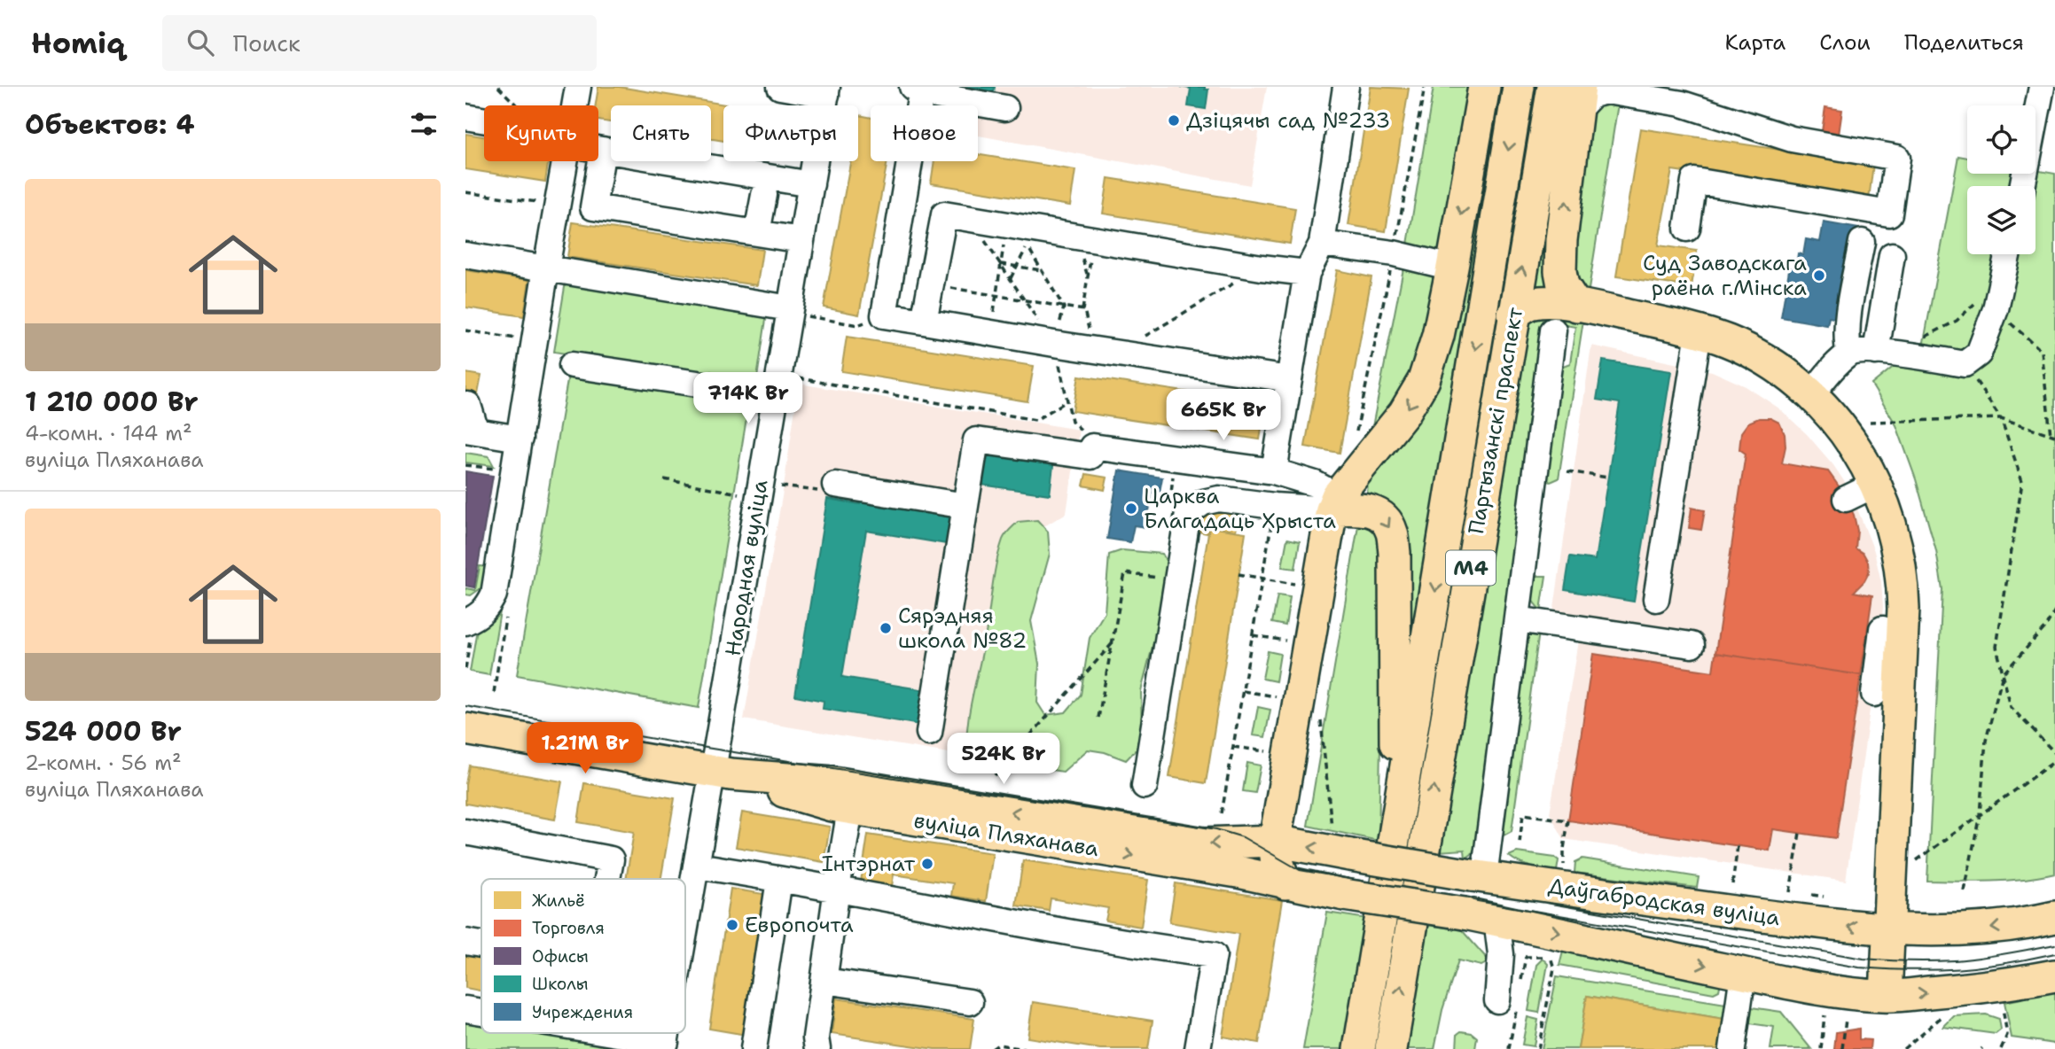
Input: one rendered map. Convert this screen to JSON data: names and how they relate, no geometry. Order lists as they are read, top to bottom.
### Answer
{
  "streets": {
    "main road": [
      "Партызанскі праспект",
      "М4",
      "вуліца Пляханава",
      "Даўгабродская вуліца"
    ],
    "street": ["Народная вуліца"]
  },
  "crossings": [
    ["Народная вуліца", "вуліца Пляханава"],
    ["вуліца Пляханава", "Даўгабродская вуліца"]
  ],
  "places": [
    "Дзіцячы сад №233",
    "Суд Заводскага раёна г.Мінска",
    "Царква Благадаць Хрыста",
    "Сярэдняя школа №82",
    "Інтэрнат",
    "Европочта"
  ],
  "legend": [
    "Жильё",
    "Торговля",
    "Офисы",
    "Школы",
    "Учреждения"
  ],
  "page": {
    "header": "Homiq",
    "search": "Поиск",
    "nav": ["Карта", "Слои", "Поделиться"],
    "heading": "Объектов: 4",
    "chip": [
      "Купить",
      "Снять",
      "Фильтры",
      "Новое"
    ],
    "list": [
      {
        "name": "1 210 000 Br",
        "note": "4-комн. · 144 m² · вуліца Пляханава"
      },
      {
        "name": "524 000 Br",
        "note": "2-комн. · 56 m² · вуліца Пляханава"
      }
    ],
    "price": [
      "714K Br",
      "665K Br",
      "1.21M Br",
      "524K Br"
    ]
  }
}
